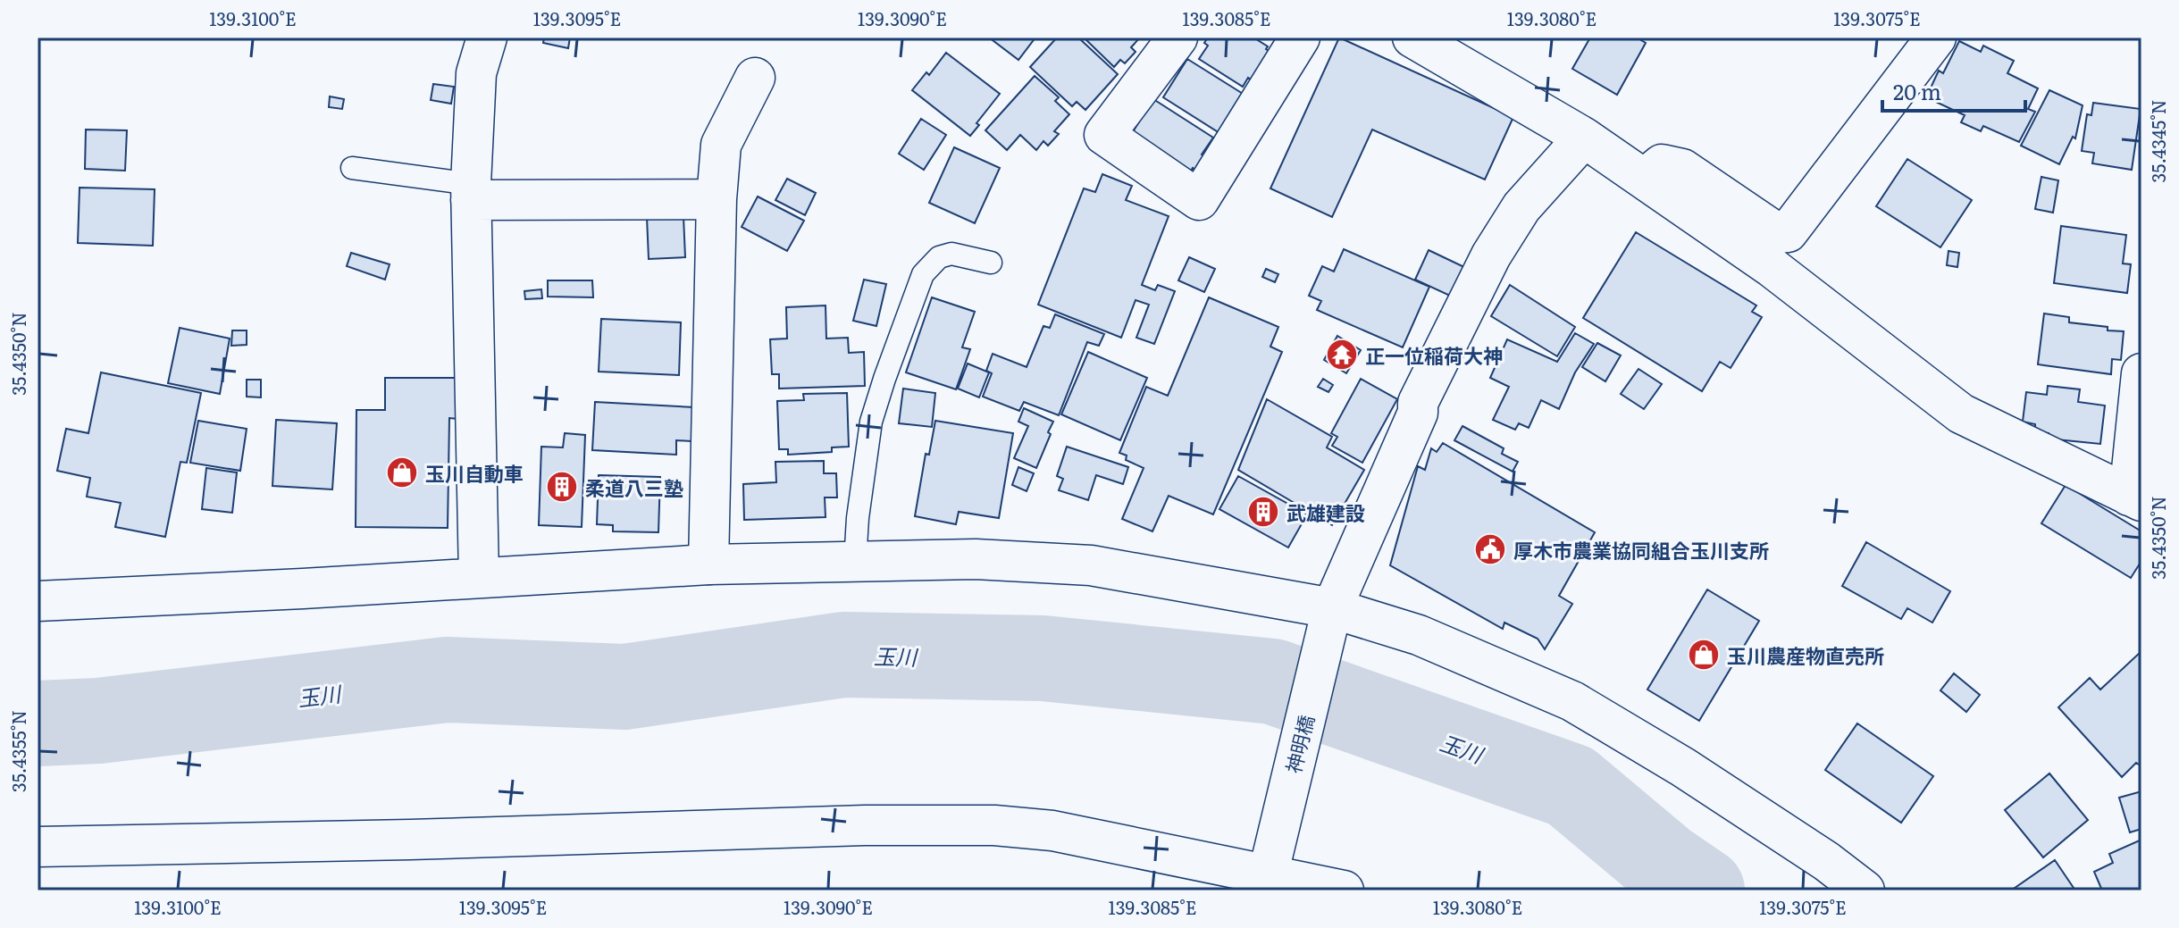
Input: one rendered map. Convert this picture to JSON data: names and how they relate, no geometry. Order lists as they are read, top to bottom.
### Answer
{
  "streets": {
    "street": ["神明橋"]
  },
  "water": ["玉川"],
  "places": {
    "temple": ["正一位稲荷大神"],
    "shop": ["玉川自動車", "玉川農産物直売所"],
    "building": ["柔道八三塾", "武雄建設"],
    "public building": ["厚木市農業協同組合玉川支所"]
  },
  "scale_bar": "20 m",
  "coordinates": [
    "139.3100°E",
    "139.3095°E",
    "139.3090°E",
    "139.3085°E",
    "139.3080°E",
    "139.3075°E",
    "35.4345°N",
    "35.4350°N",
    "35.4355°N"
  ]
}
